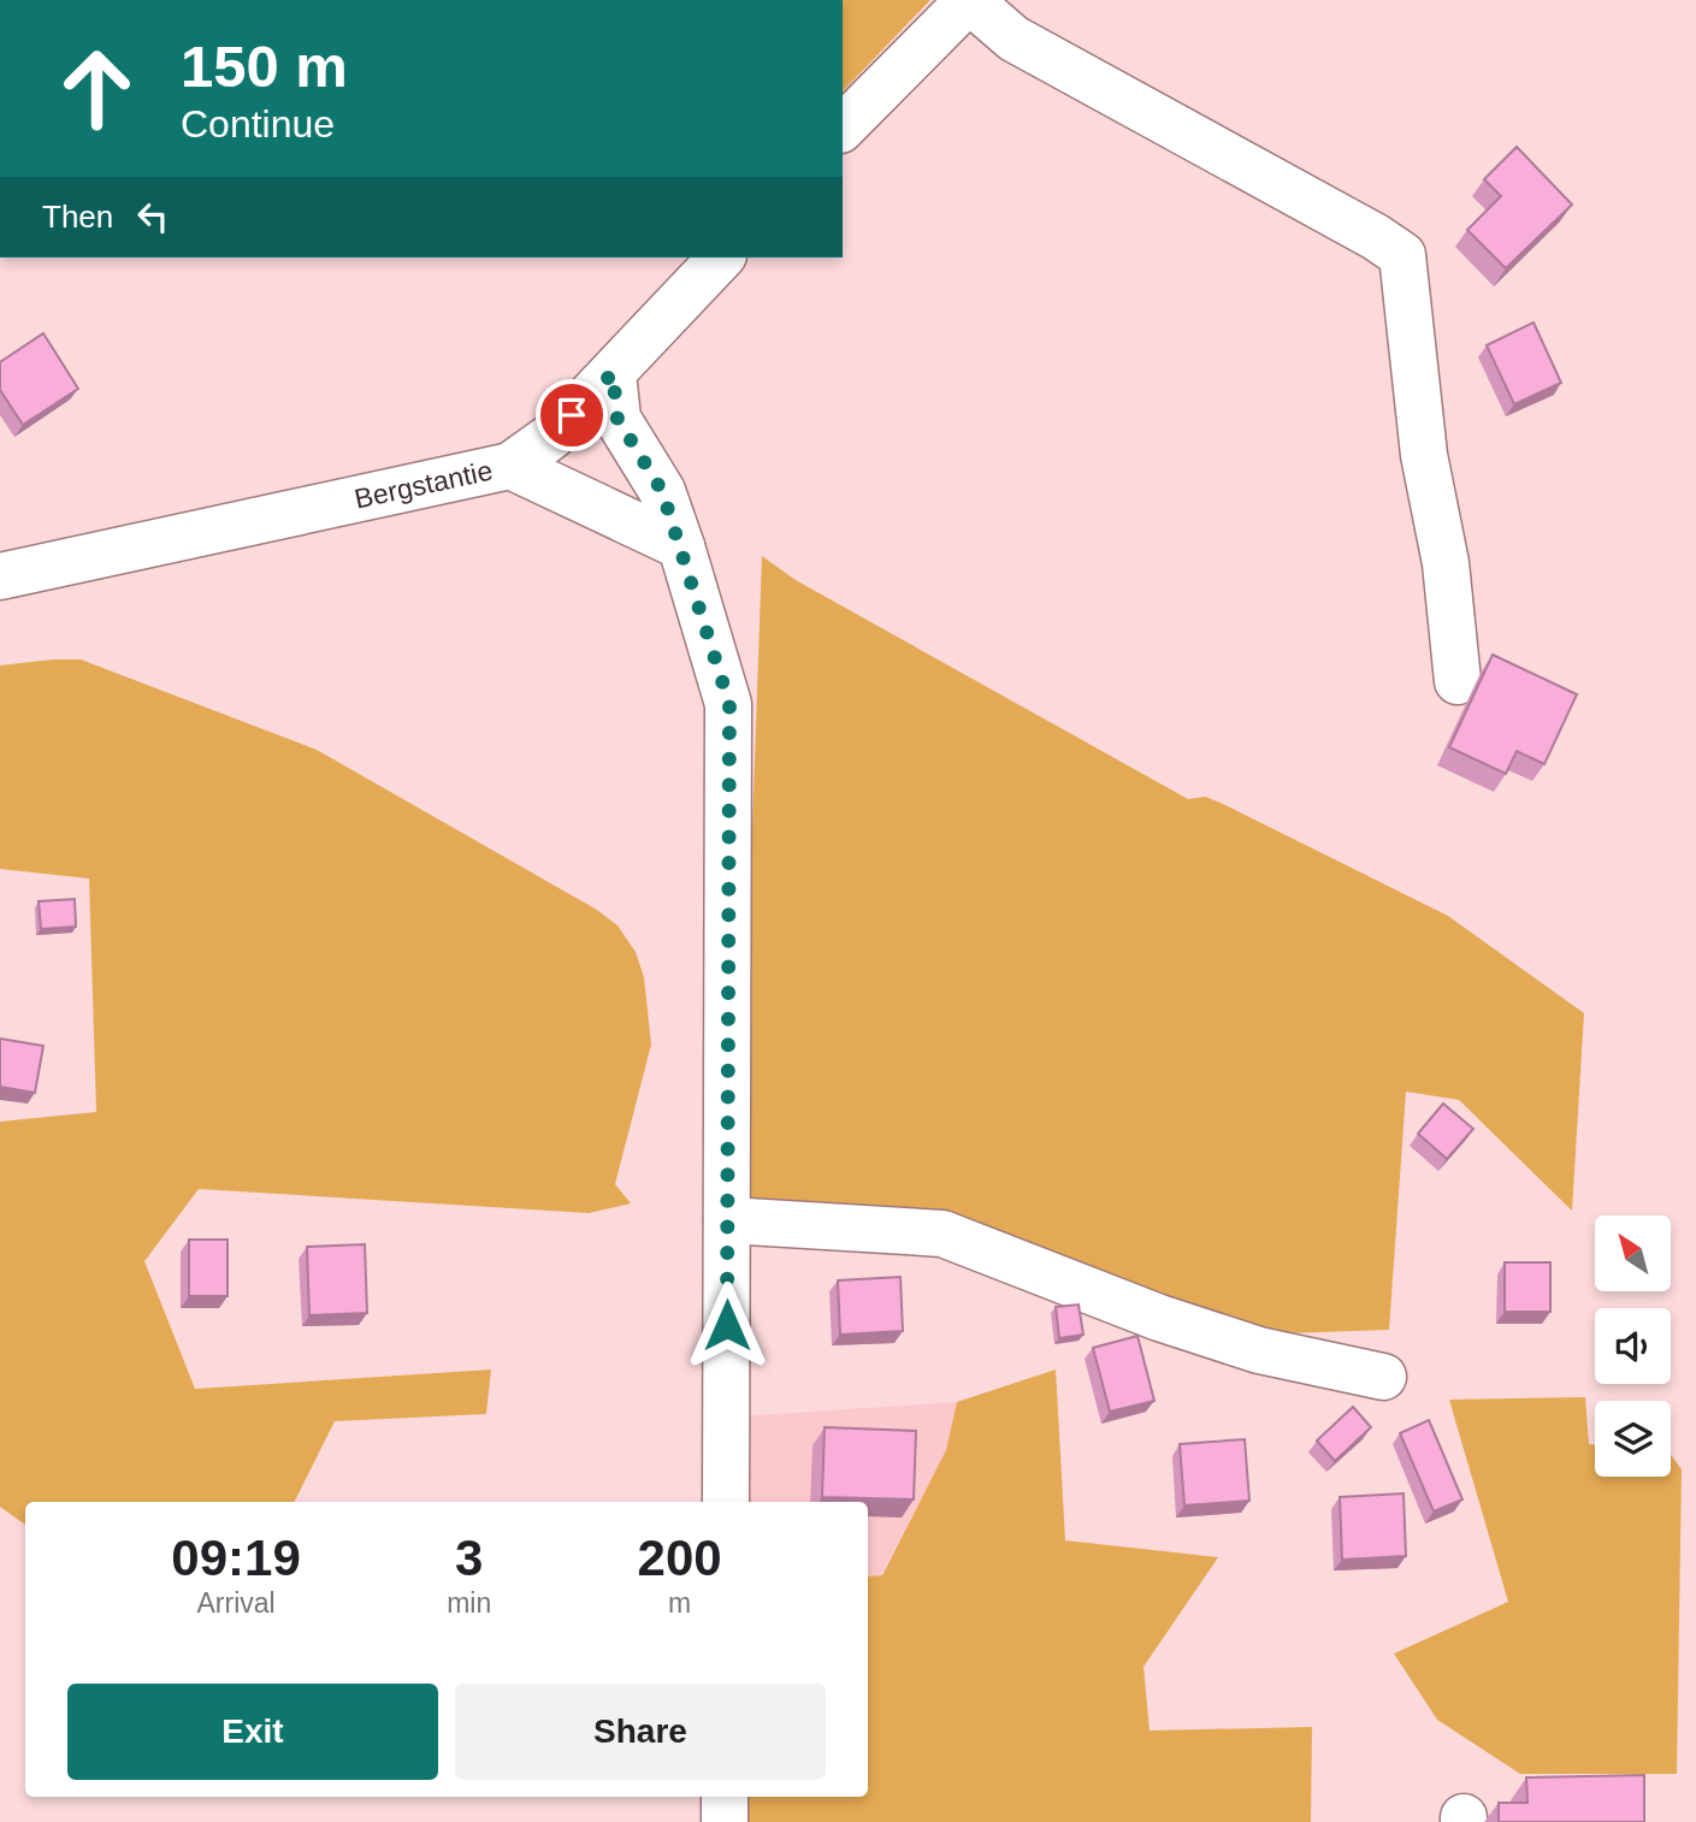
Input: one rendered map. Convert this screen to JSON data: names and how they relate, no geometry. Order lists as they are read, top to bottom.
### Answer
{
  "streets": {
    "street": ["Bergstantie"]
  },
  "north": "top left",
  "page": {
    "turn": ["150 m", "Continue"],
    "then": "Then",
    "eta": [
      "09:19",
      "Arrival",
      "3",
      "min",
      "200",
      "m"
    ],
    "buttons": ["Exit", "Share"]
  }
}
